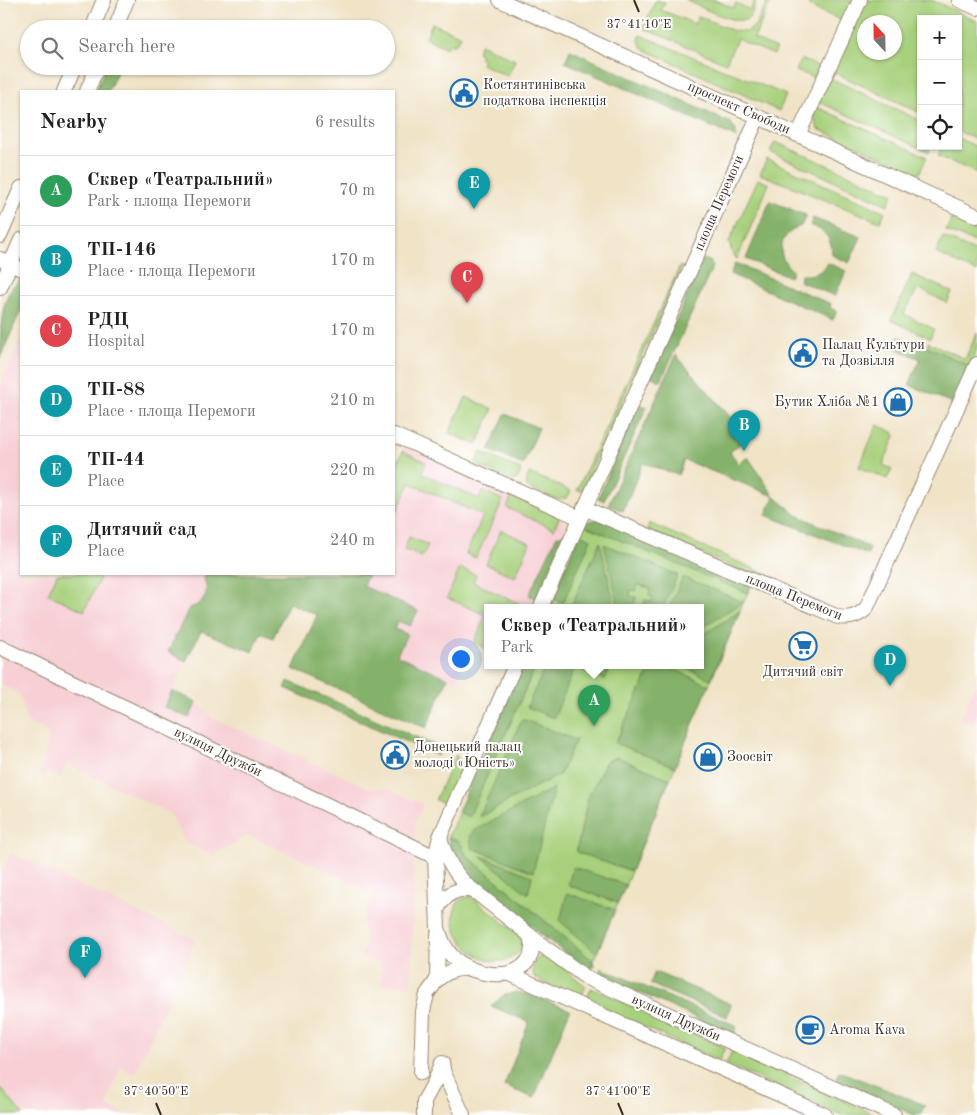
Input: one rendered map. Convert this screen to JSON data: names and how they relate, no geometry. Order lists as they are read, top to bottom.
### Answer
{
  "streets": {
    "street": ["проспект Свободи", "площа Перемоги", "вулиця Дружби"]
  },
  "crossings": [
    ["проспект Свободи", "площа Перемоги"]
  ],
  "places": {
    "public building": ["Костянтинівська податкова інспекція", "Палац Культури та Дозвілля", "Донецький палац молоді «Юність»"],
    "shop": ["Бутик Хліба №1", "Зоосвіт"],
    "supermarket": ["Дитячий світ"],
    "cafe": ["Aroma Kava"]
  },
  "north": "top",
  "page": {
    "map_buttons": ["+", "−"],
    "search": "Search here",
    "heading": ["Nearby", "6 results"],
    "list": [
      {
        "mark": "A",
        "name": "Сквер «Театральний»",
        "note": "Park · площа Перемоги",
        "value": "70 m"
      },
      {
        "mark": "B",
        "name": "ТП-146",
        "note": "Place · площа Перемоги",
        "value": "170 m"
      },
      {
        "mark": "C",
        "name": "РДЦ",
        "note": "Hospital",
        "value": "170 m"
      },
      {
        "mark": "D",
        "name": "ТП-88",
        "note": "Place · площа Перемоги",
        "value": "210 m"
      },
      {
        "mark": "E",
        "name": "ТП-44",
        "note": "Place",
        "value": "220 m"
      },
      {
        "mark": "F",
        "name": "Дитячий сад",
        "note": "Place",
        "value": "240 m"
      }
    ],
    "pins": [
      "E",
      "C",
      "B",
      "D",
      "A",
      "F"
    ],
    "popup": ["Сквер «Театральний»", "Park"]
  },
  "coordinates": ["37°41'10\"E", "37°40'50\"E", "37°41'00\"E"]
}
